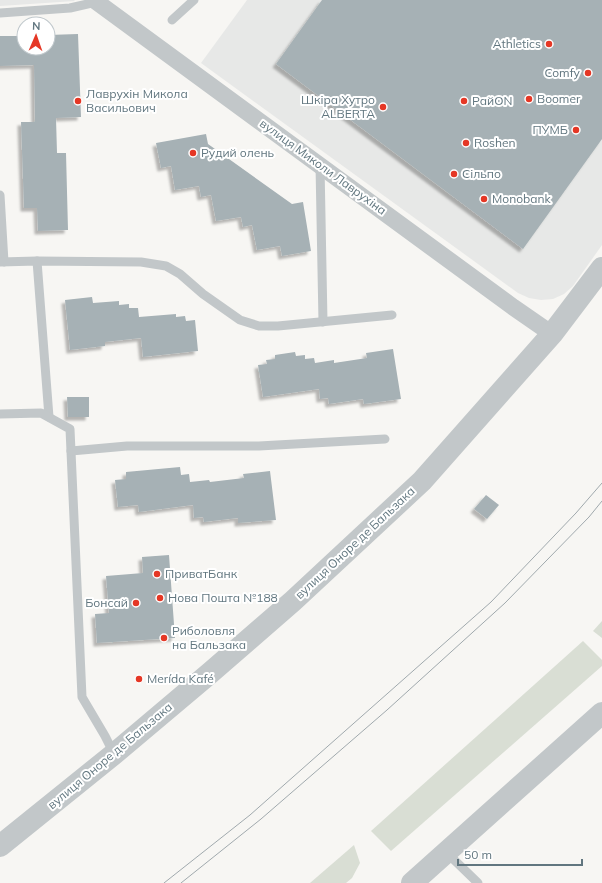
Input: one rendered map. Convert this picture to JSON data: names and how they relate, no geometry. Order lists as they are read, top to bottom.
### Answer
{
  "streets": {
    "street": ["вулиця Миколи Лаврухіна", "вулиця Оноре де Бальзака"]
  },
  "crossings": [
    ["вулиця Миколи Лаврухіна", "вулиця Оноре де Бальзака"]
  ],
  "places": [
    "Athletics",
    "Comfy",
    "Boomer",
    "Лаврухін Микола Васильович",
    "РайON",
    "Шкіра Хутро ALBERTA",
    "ПУМБ",
    "Roshen",
    "Рудий олень",
    "Сільпо",
    "Monobank",
    "ПриватБанк",
    "Нова Пошта №188",
    "Бонсай",
    "Риболовля на Бальзака",
    "Merída Kafé"
  ],
  "scale_bar": "50 m",
  "north": "top"
}
